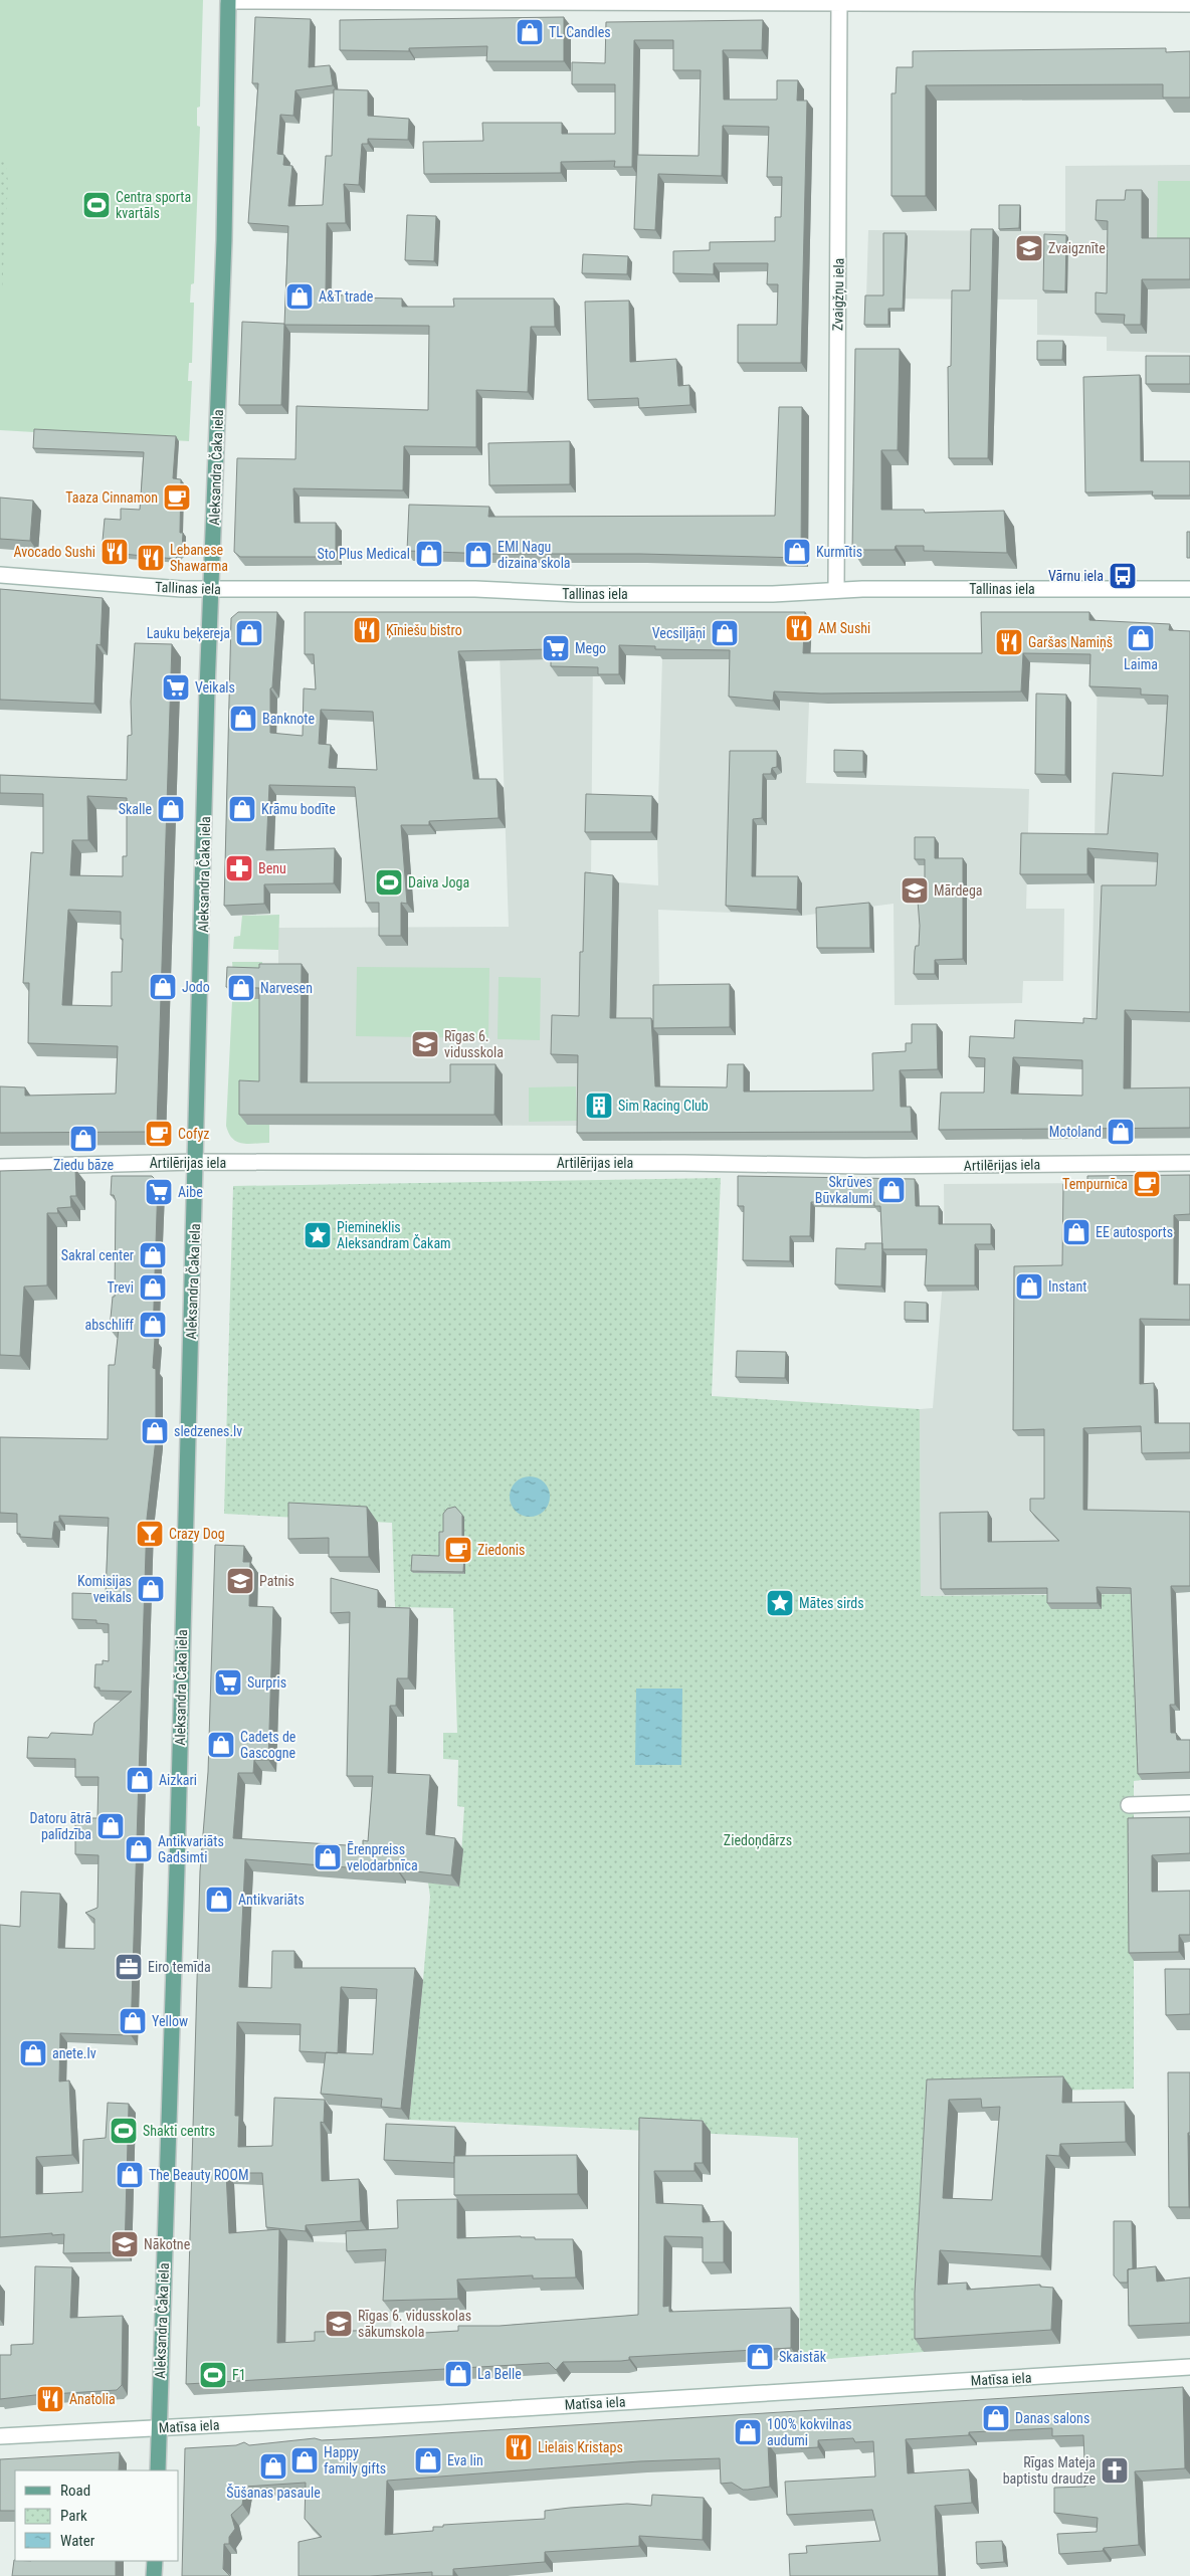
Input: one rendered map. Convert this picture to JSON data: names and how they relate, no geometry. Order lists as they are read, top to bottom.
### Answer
{
  "streets": {
    "main road": ["Aleksandra Čaka iela"],
    "street": [
      "Zvaigžņu iela",
      "Tallinas iela",
      "Artilērijas iela",
      "Matīsa iela"
    ]
  },
  "crossings": [
    ["Zvaigžņu iela", "Tallinas iela"],
    ["Aleksandra Čaka iela", "Tallinas iela"],
    ["Aleksandra Čaka iela", "Artilērijas iela"],
    ["Aleksandra Čaka iela", "Matīsa iela"]
  ],
  "parks": ["Ziedoņdārzs"],
  "places": {
    "shop": [
      "TL Candles",
      "A&T trade",
      "Kurmītis",
      "Sto Plus Medical",
      "EMI Nagu dizaina skola",
      "Lauku beķereja",
      "Vecsiljāņi",
      "Laima",
      "Banknote",
      "Skalle",
      "Krāmu bodīte",
      "Jodo",
      "Narvesen",
      "Motoland",
      "Ziedu bāze",
      "Skrūves Būvkalumi",
      "EE autosports",
      "Sakral center",
      "Instant",
      "Trevi",
      "abschliff",
      "sledzenes.lv",
      "Komisijas veikals",
      "Cadets de Gascogne",
      "Aizkari",
      "Datoru ātrā palīdzība",
      "Antikvariāts Gadsimti",
      "Ērenpreiss velodarbnīca",
      "Antikvariāts",
      "Yellow",
      "anete.lv",
      "The Beauty ROOM",
      "Skaistāk",
      "La Belle",
      "Danas salons",
      "100% kokvilnas audumi",
      "Happy family gifts",
      "Eva lin",
      "Šūšanas pasaule"
    ],
    "sports": [
      "Centra sporta kvartāls",
      "Daiva Joga",
      "Shakti centrs",
      "F1"
    ],
    "school or university": [
      "Zvaigznīte",
      "Mārdega",
      "Rīgas 6. vidusskola",
      "Patnis",
      "Nākotne",
      "Rīgas 6. vidusskolas sākumskola"
    ],
    "cafe": [
      "Taaza Cinnamon",
      "Cofyz",
      "Tempurnīca",
      "Ziedonis"
    ],
    "restaurant": [
      "Avocado Sushi",
      "Lebanese Shawarma",
      "AM Sushi",
      "Ķīniešu bistro",
      "Garšas Namiņš",
      "Anatolia",
      "Lielais Kristaps"
    ],
    "bus stop": ["Vārnu iela"],
    "supermarket": [
      "Mego",
      "Veikals",
      "Aibe",
      "Surpris"
    ],
    "pharmacy": ["Benu"],
    "building": ["Sim Racing Club"],
    "place": ["Piemineklis Aleksandram Čakam", "Mātes sirds"],
    "bar": ["Crazy Dog"],
    "office": ["Eiro temīda"],
    "church": ["Rīgas Mateja baptistu draudze"]
  },
  "legend": ["Road", "Park", "Water"]
}
